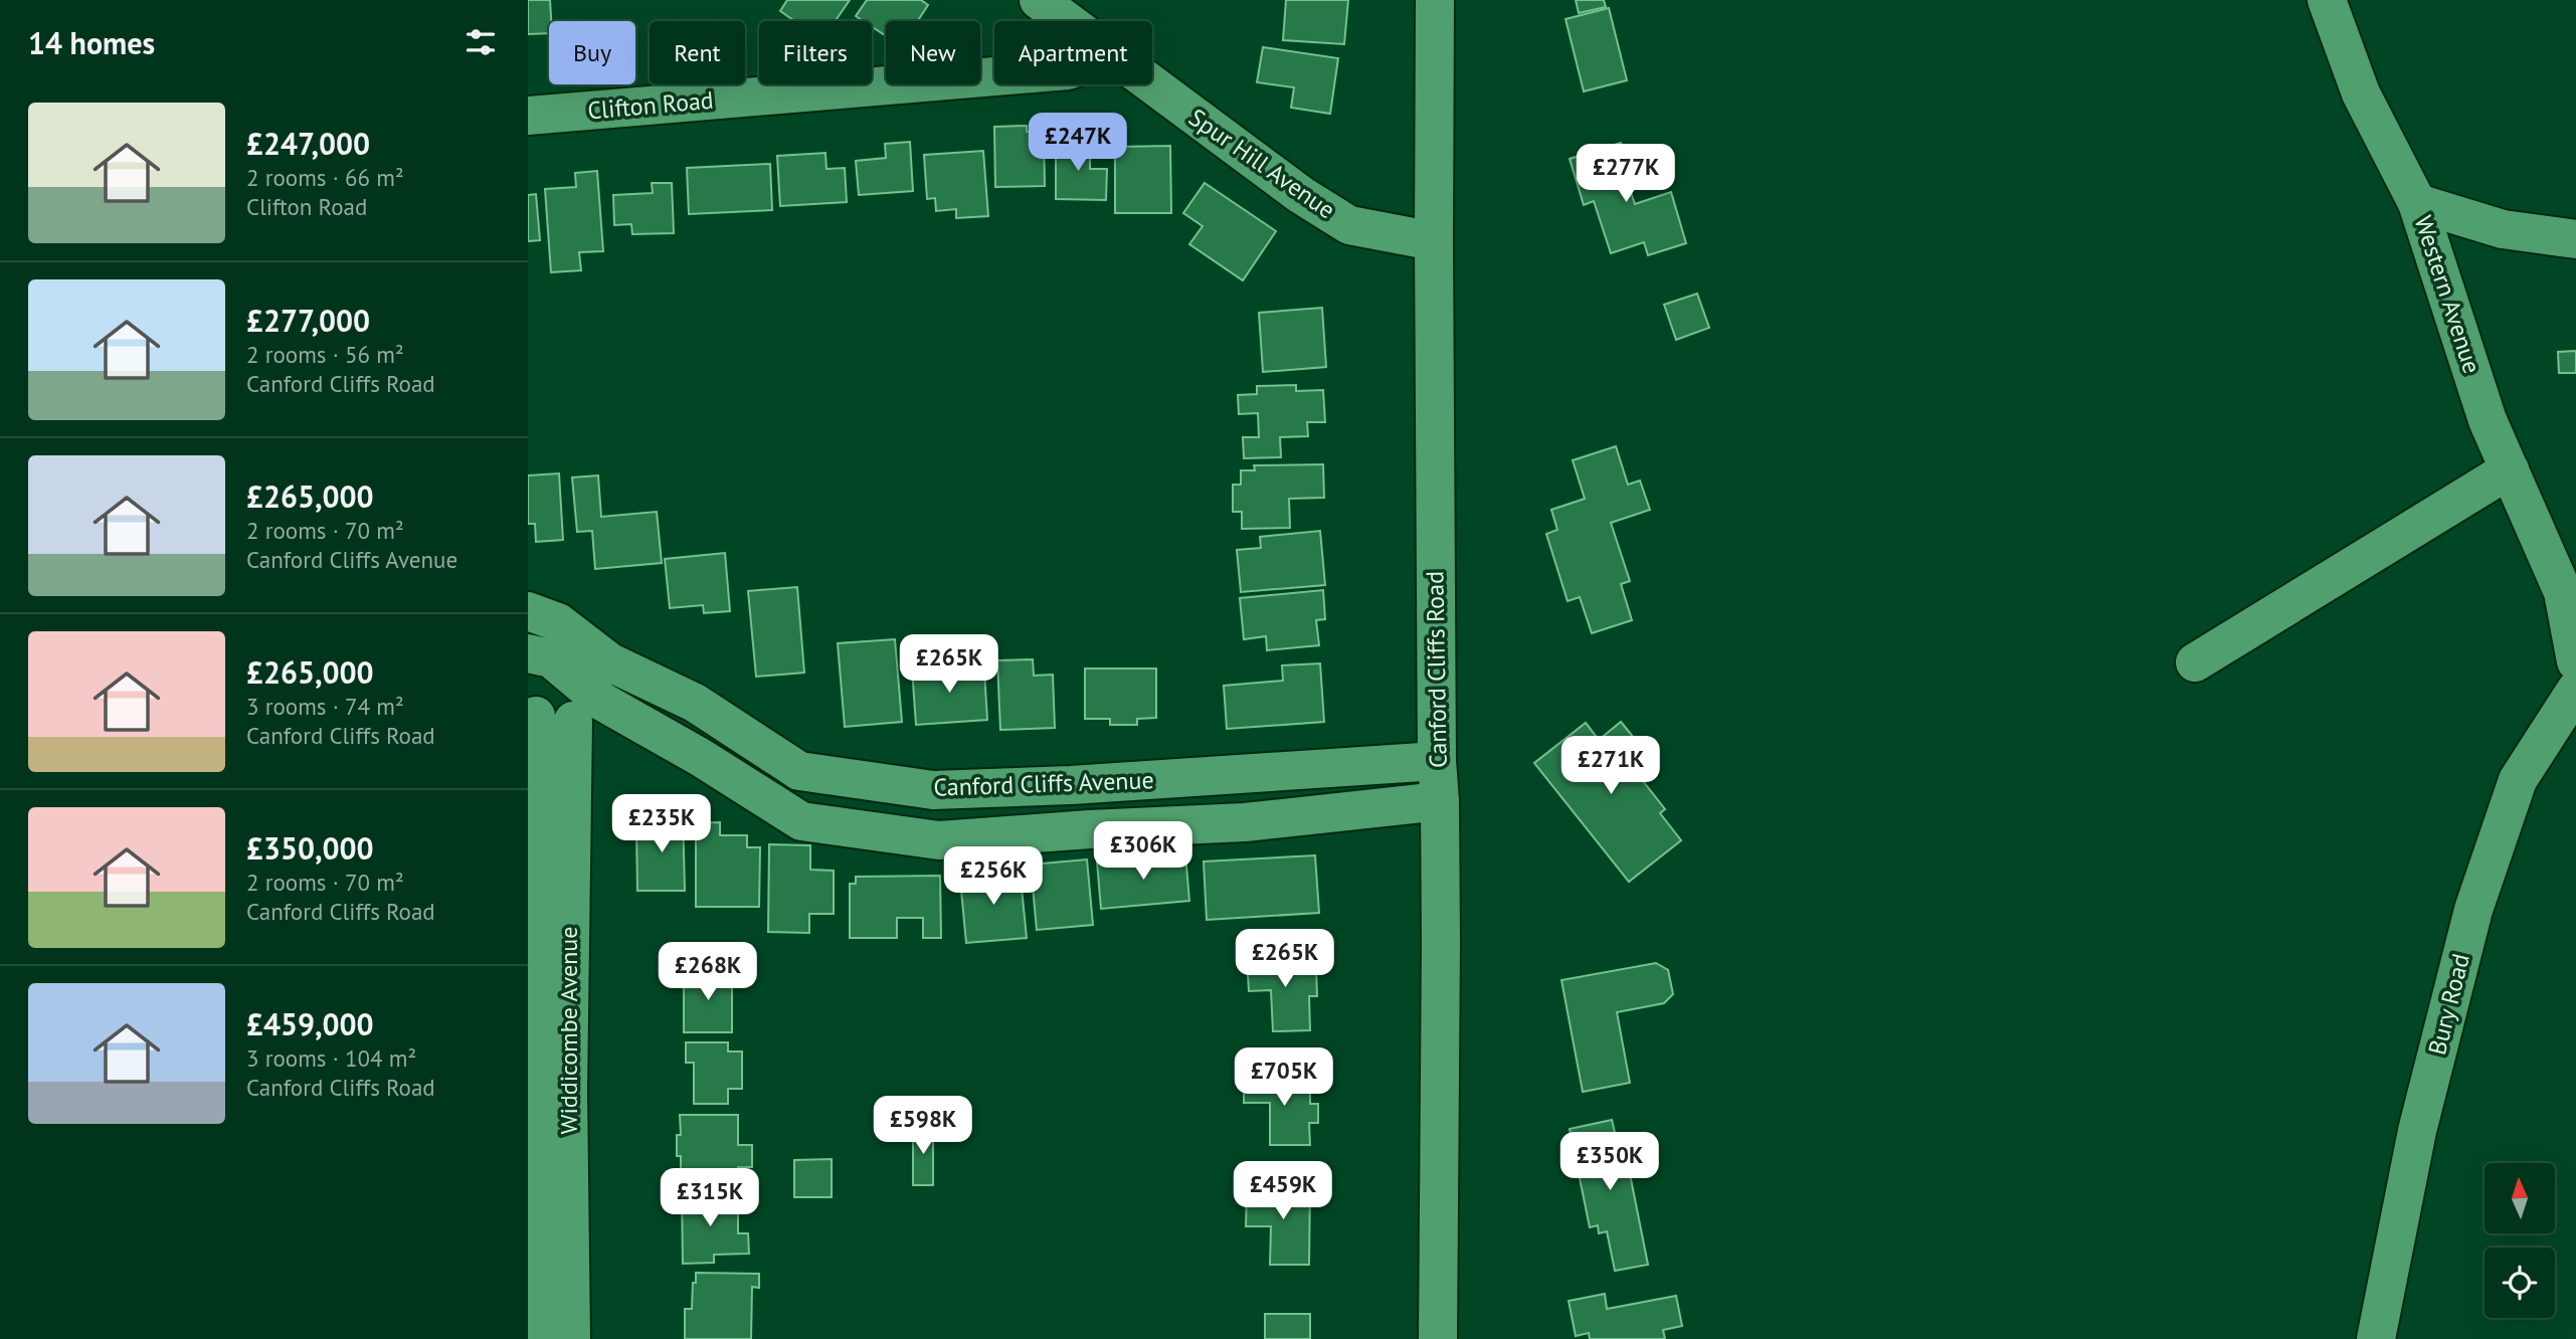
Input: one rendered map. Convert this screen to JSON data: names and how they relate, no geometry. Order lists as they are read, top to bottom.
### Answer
{
  "streets": {
    "street": [
      "Clifton Road",
      "Spur Hill Avenue",
      "Western Avenue",
      "Canford Cliffs Road",
      "Canford Cliffs Avenue",
      "Bury Road",
      "Widdicombe Avenue"
    ]
  },
  "crossings": [
    ["Spur Hill Avenue", "Canford Cliffs Road"],
    ["Canford Cliffs Road", "Canford Cliffs Avenue"],
    ["Canford Cliffs Avenue", "Widdicombe Avenue"]
  ],
  "north": "top",
  "page": {
    "heading": "14 homes",
    "chip": [
      "Buy",
      "Rent",
      "Filters",
      "New",
      "Apartment"
    ],
    "list": [
      {
        "name": "£247,000",
        "note": "2 rooms · 66 m² · Clifton Road"
      },
      {
        "name": "£277,000",
        "note": "2 rooms · 56 m² · Canford Cliffs Road"
      },
      {
        "name": "£265,000",
        "note": "2 rooms · 70 m² · Canford Cliffs Avenue"
      },
      {
        "name": "£265,000",
        "note": "3 rooms · 74 m² · Canford Cliffs Road"
      },
      {
        "name": "£350,000",
        "note": "2 rooms · 70 m² · Canford Cliffs Road"
      },
      {
        "name": "£459,000",
        "note": "3 rooms · 104 m² · Canford Cliffs Road"
      }
    ],
    "price": [
      "£247K",
      "£277K",
      "£265K",
      "£271K",
      "£235K",
      "£306K",
      "£256K",
      "£265K",
      "£268K",
      "£705K",
      "£598K",
      "£350K",
      "£459K",
      "£315K"
    ]
  }
}
